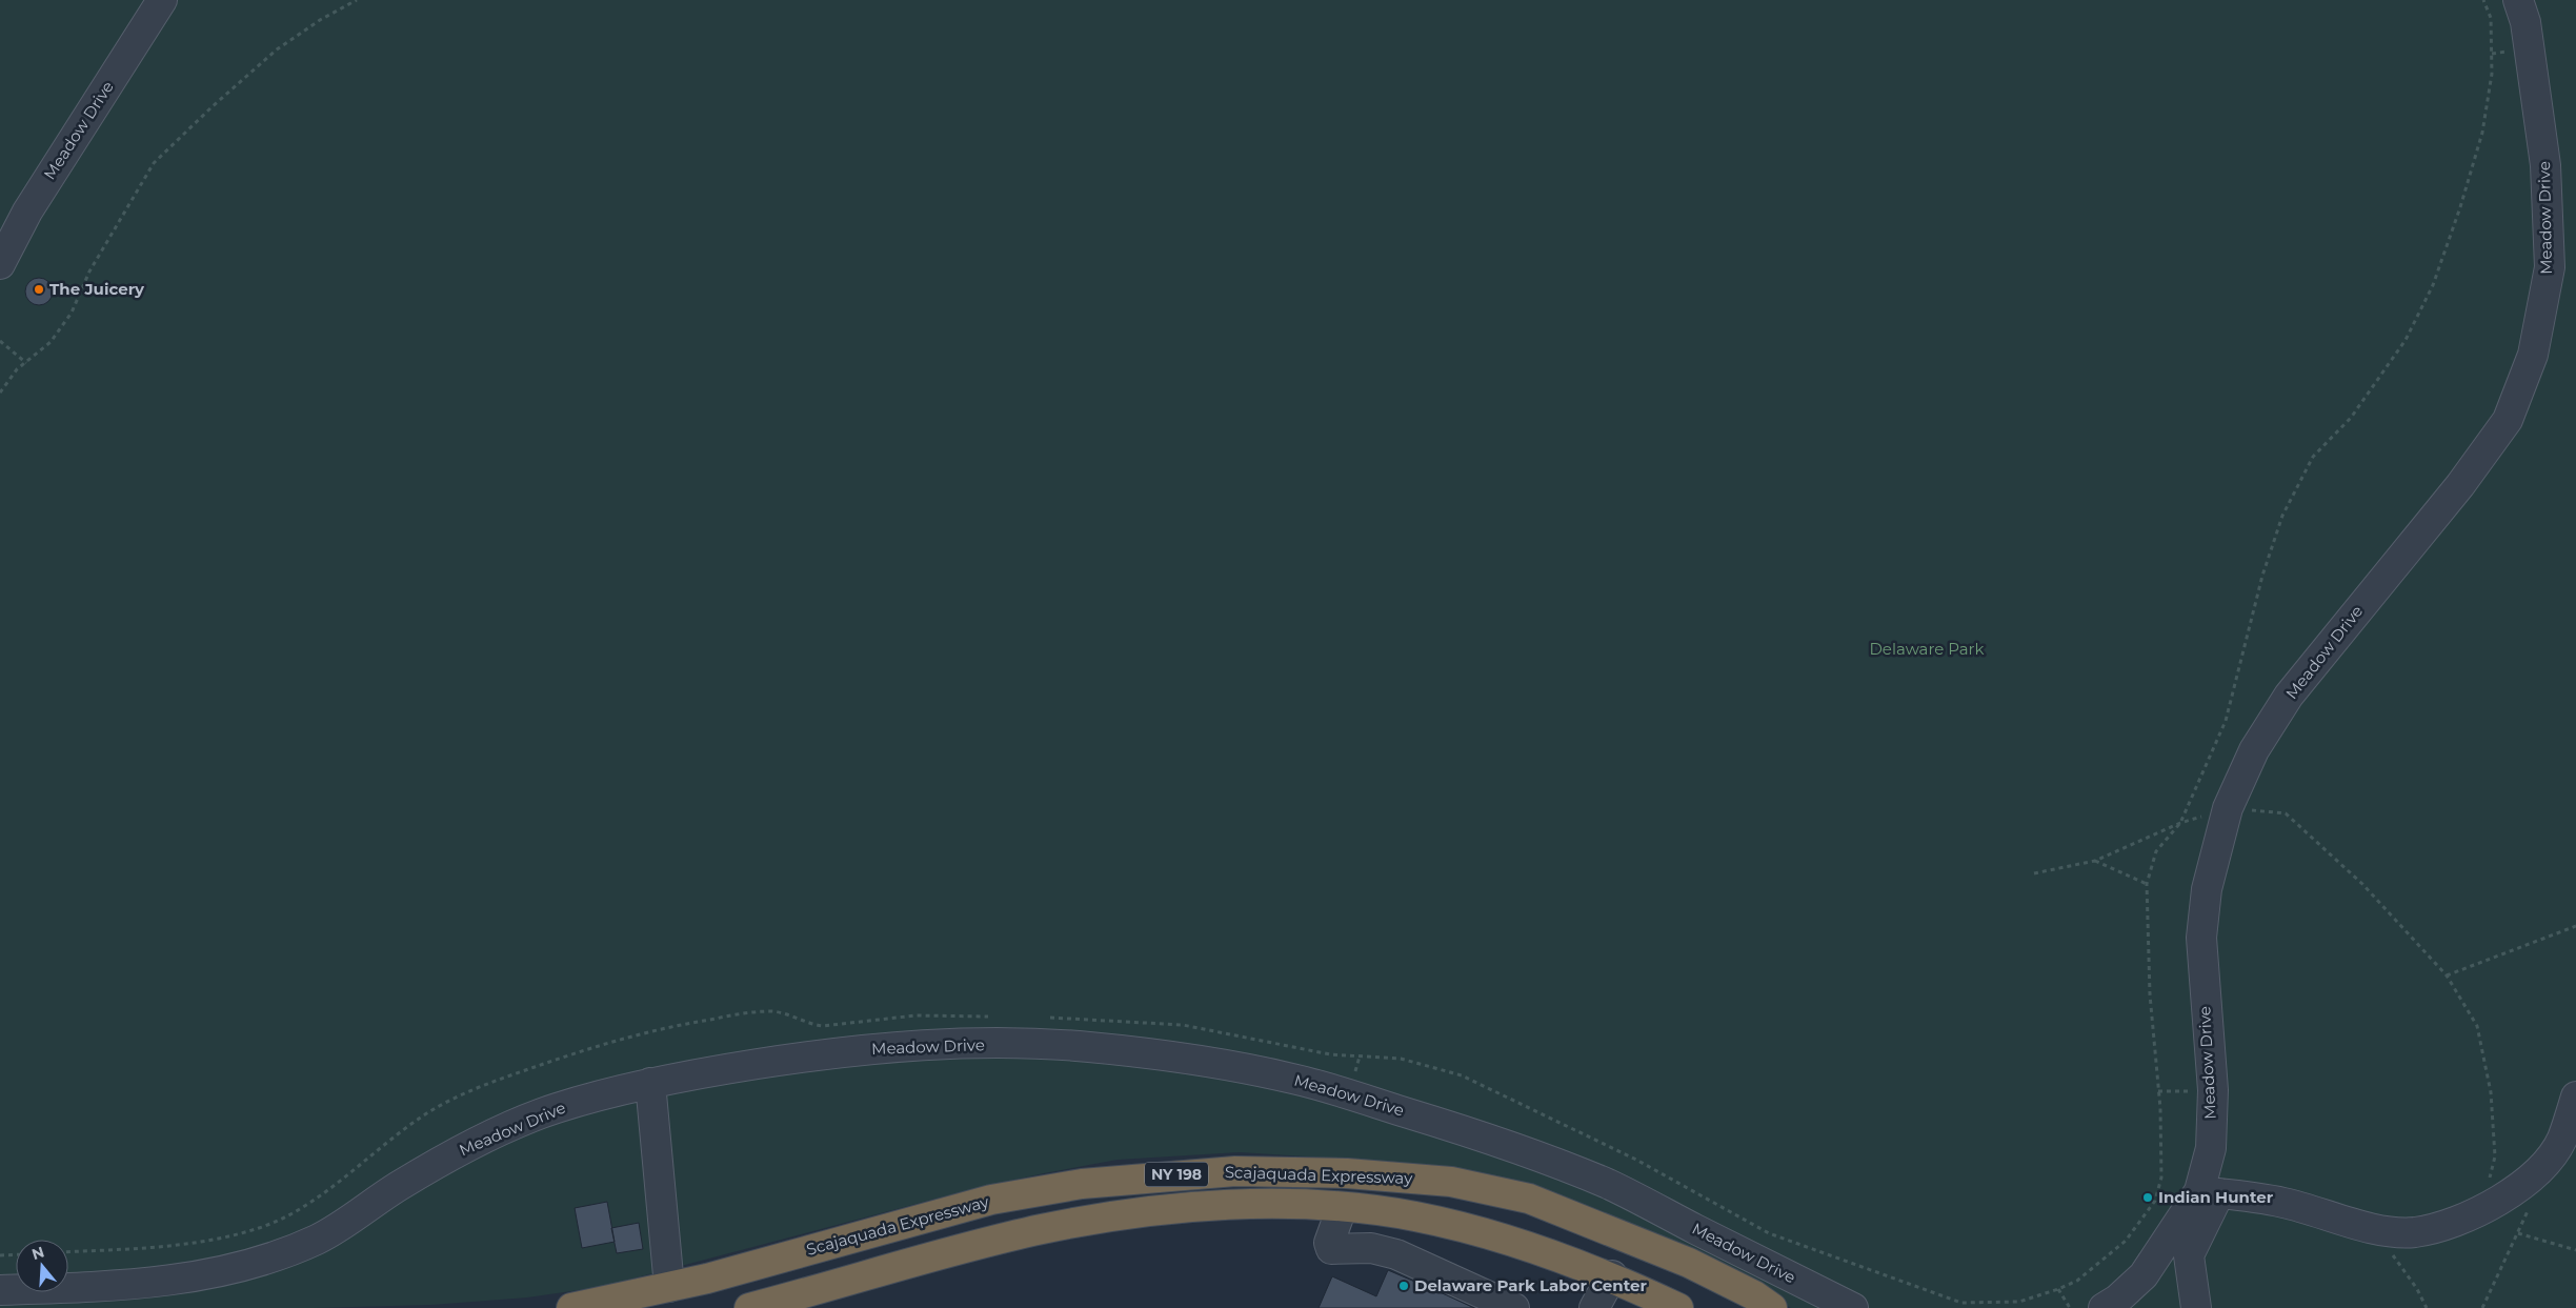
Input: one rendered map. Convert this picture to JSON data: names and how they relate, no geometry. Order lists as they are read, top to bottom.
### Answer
{
  "streets": {
    "highway": ["NY 198", "Scajaquada Expressway"],
    "street": ["Meadow Drive"]
  },
  "parks": ["Delaware Park"],
  "places": ["The Juicery", "Indian Hunter", "Delaware Park Labor Center"],
  "north": "top"
}
